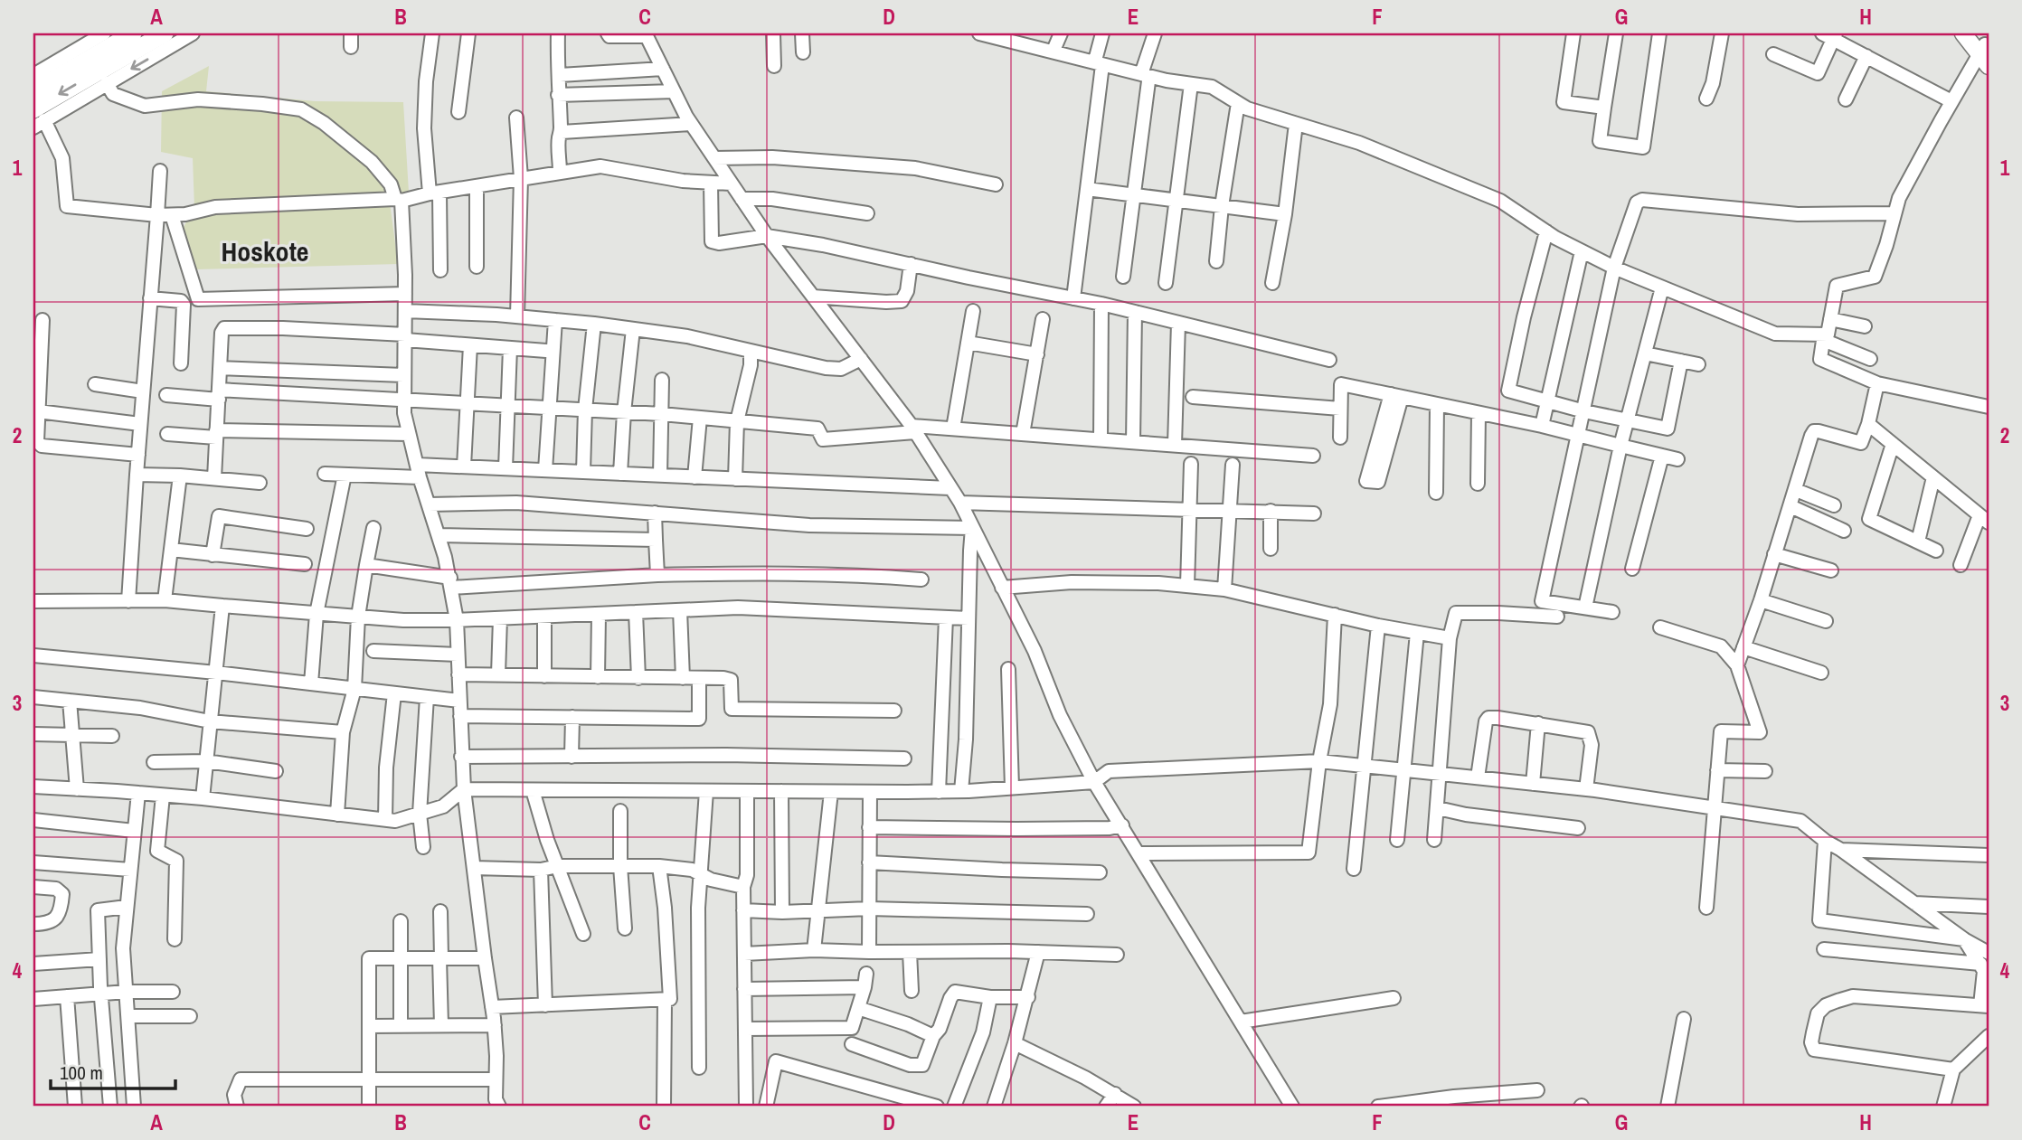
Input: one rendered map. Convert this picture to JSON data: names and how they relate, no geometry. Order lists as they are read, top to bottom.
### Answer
{
  "districts": ["Hoskote"],
  "scale_bar": "100 m",
  "grid": {
    "columns": [
      "A",
      "B",
      "C",
      "D",
      "E",
      "F",
      "G",
      "H"
    ],
    "rows": [
      "1",
      "2",
      "3",
      "4"
    ]
  }
}
